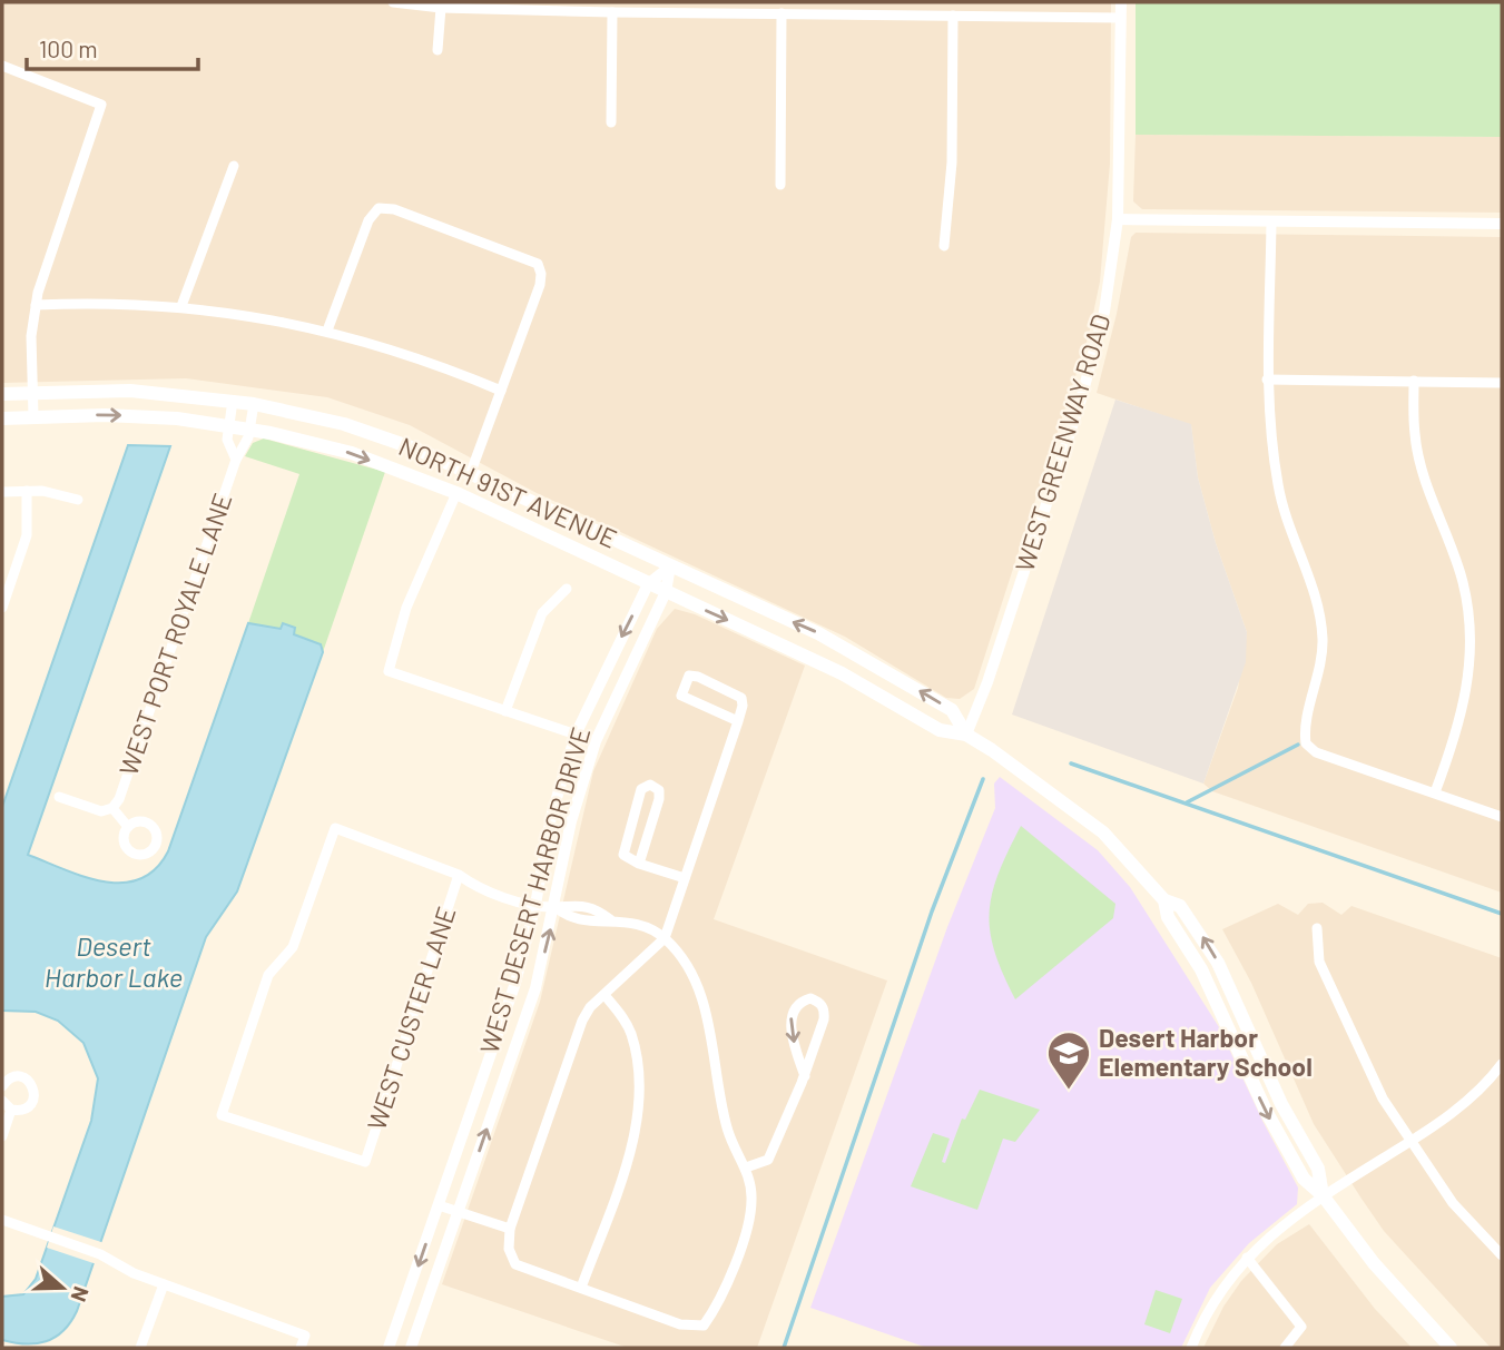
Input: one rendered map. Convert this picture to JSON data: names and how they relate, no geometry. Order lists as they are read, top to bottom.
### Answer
{
  "streets": {
    "main road": ["NORTH 91ST AVENUE"],
    "street": [
      "WEST GREENWAY ROAD",
      "WEST PORT ROYALE LANE",
      "WEST DESERT HARBOR DRIVE",
      "WEST CUSTER LANE"
    ]
  },
  "crossings": [
    ["WEST GREENWAY ROAD", "NORTH 91ST AVENUE"],
    ["NORTH 91ST AVENUE", "WEST PORT ROYALE LANE"],
    ["NORTH 91ST AVENUE", "WEST DESERT HARBOR DRIVE"]
  ],
  "water": ["Desert Harbor Lake"],
  "places": {
    "school or university": ["Desert Harbor Elementary School"]
  },
  "scale_bar": "100 m",
  "north": "right"
}
